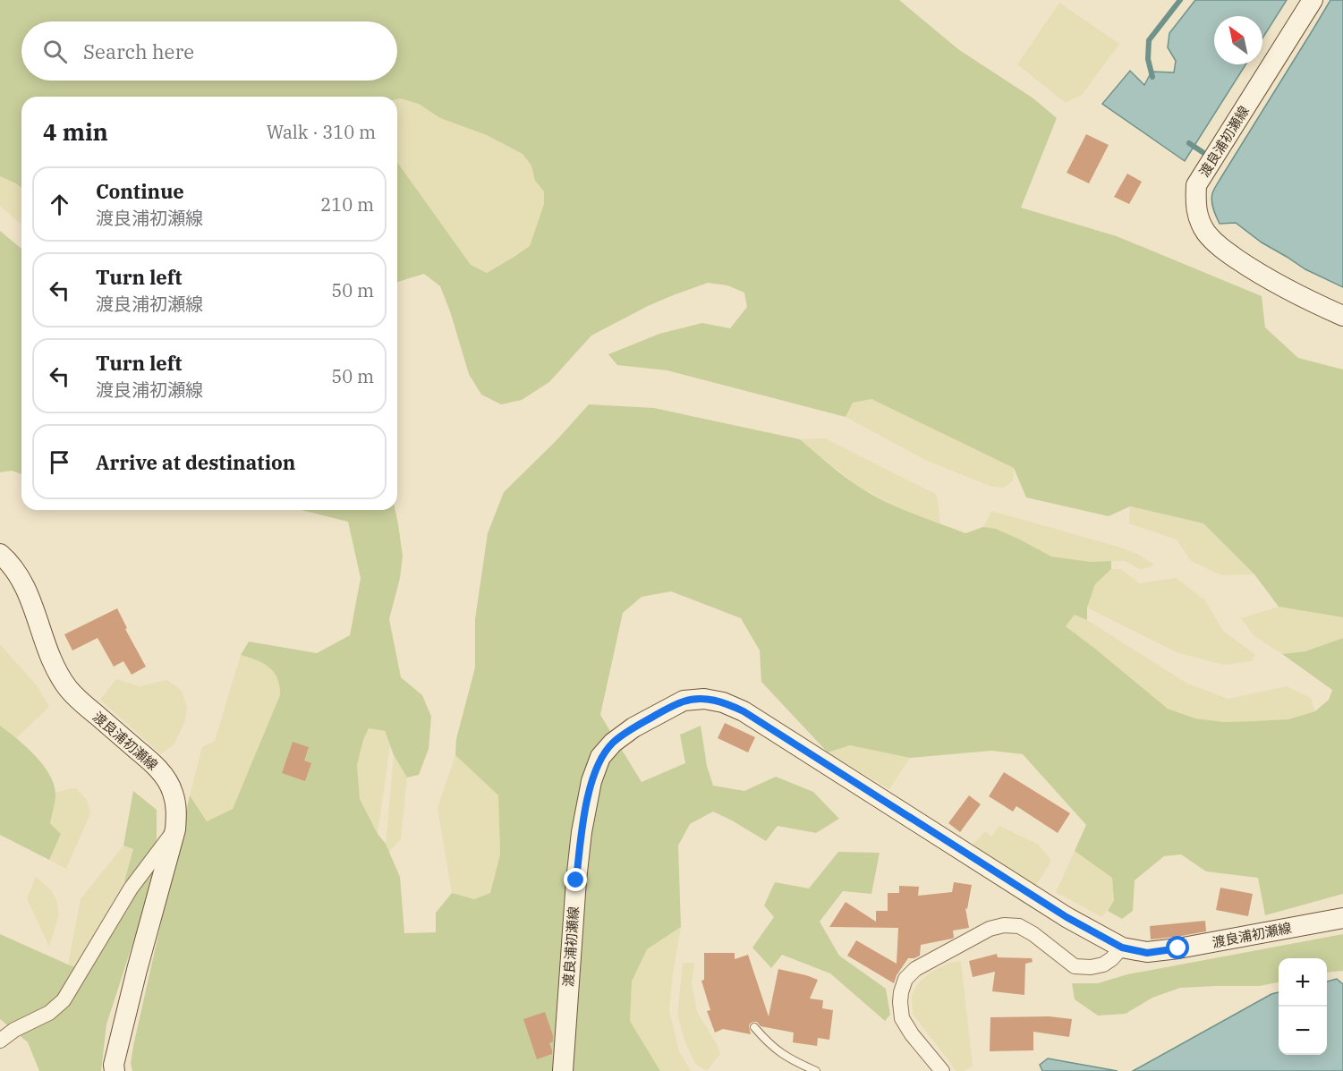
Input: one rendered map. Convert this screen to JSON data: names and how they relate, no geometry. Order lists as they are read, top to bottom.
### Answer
{
  "streets": {
    "main road": ["渡良浦初瀬線"]
  },
  "north": "top left",
  "page": {
    "search": "Search here",
    "heading": ["4 min", "Walk · 310 m"],
    "list": [
      ["Continue", "渡良浦初瀬線", "210 m"],
      ["Turn left", "渡良浦初瀬線", "50 m"],
      ["Turn left", "渡良浦初瀬線", "50 m"],
      "Arrive at destination"
    ],
    "map_buttons": ["+", "−"]
  }
}
